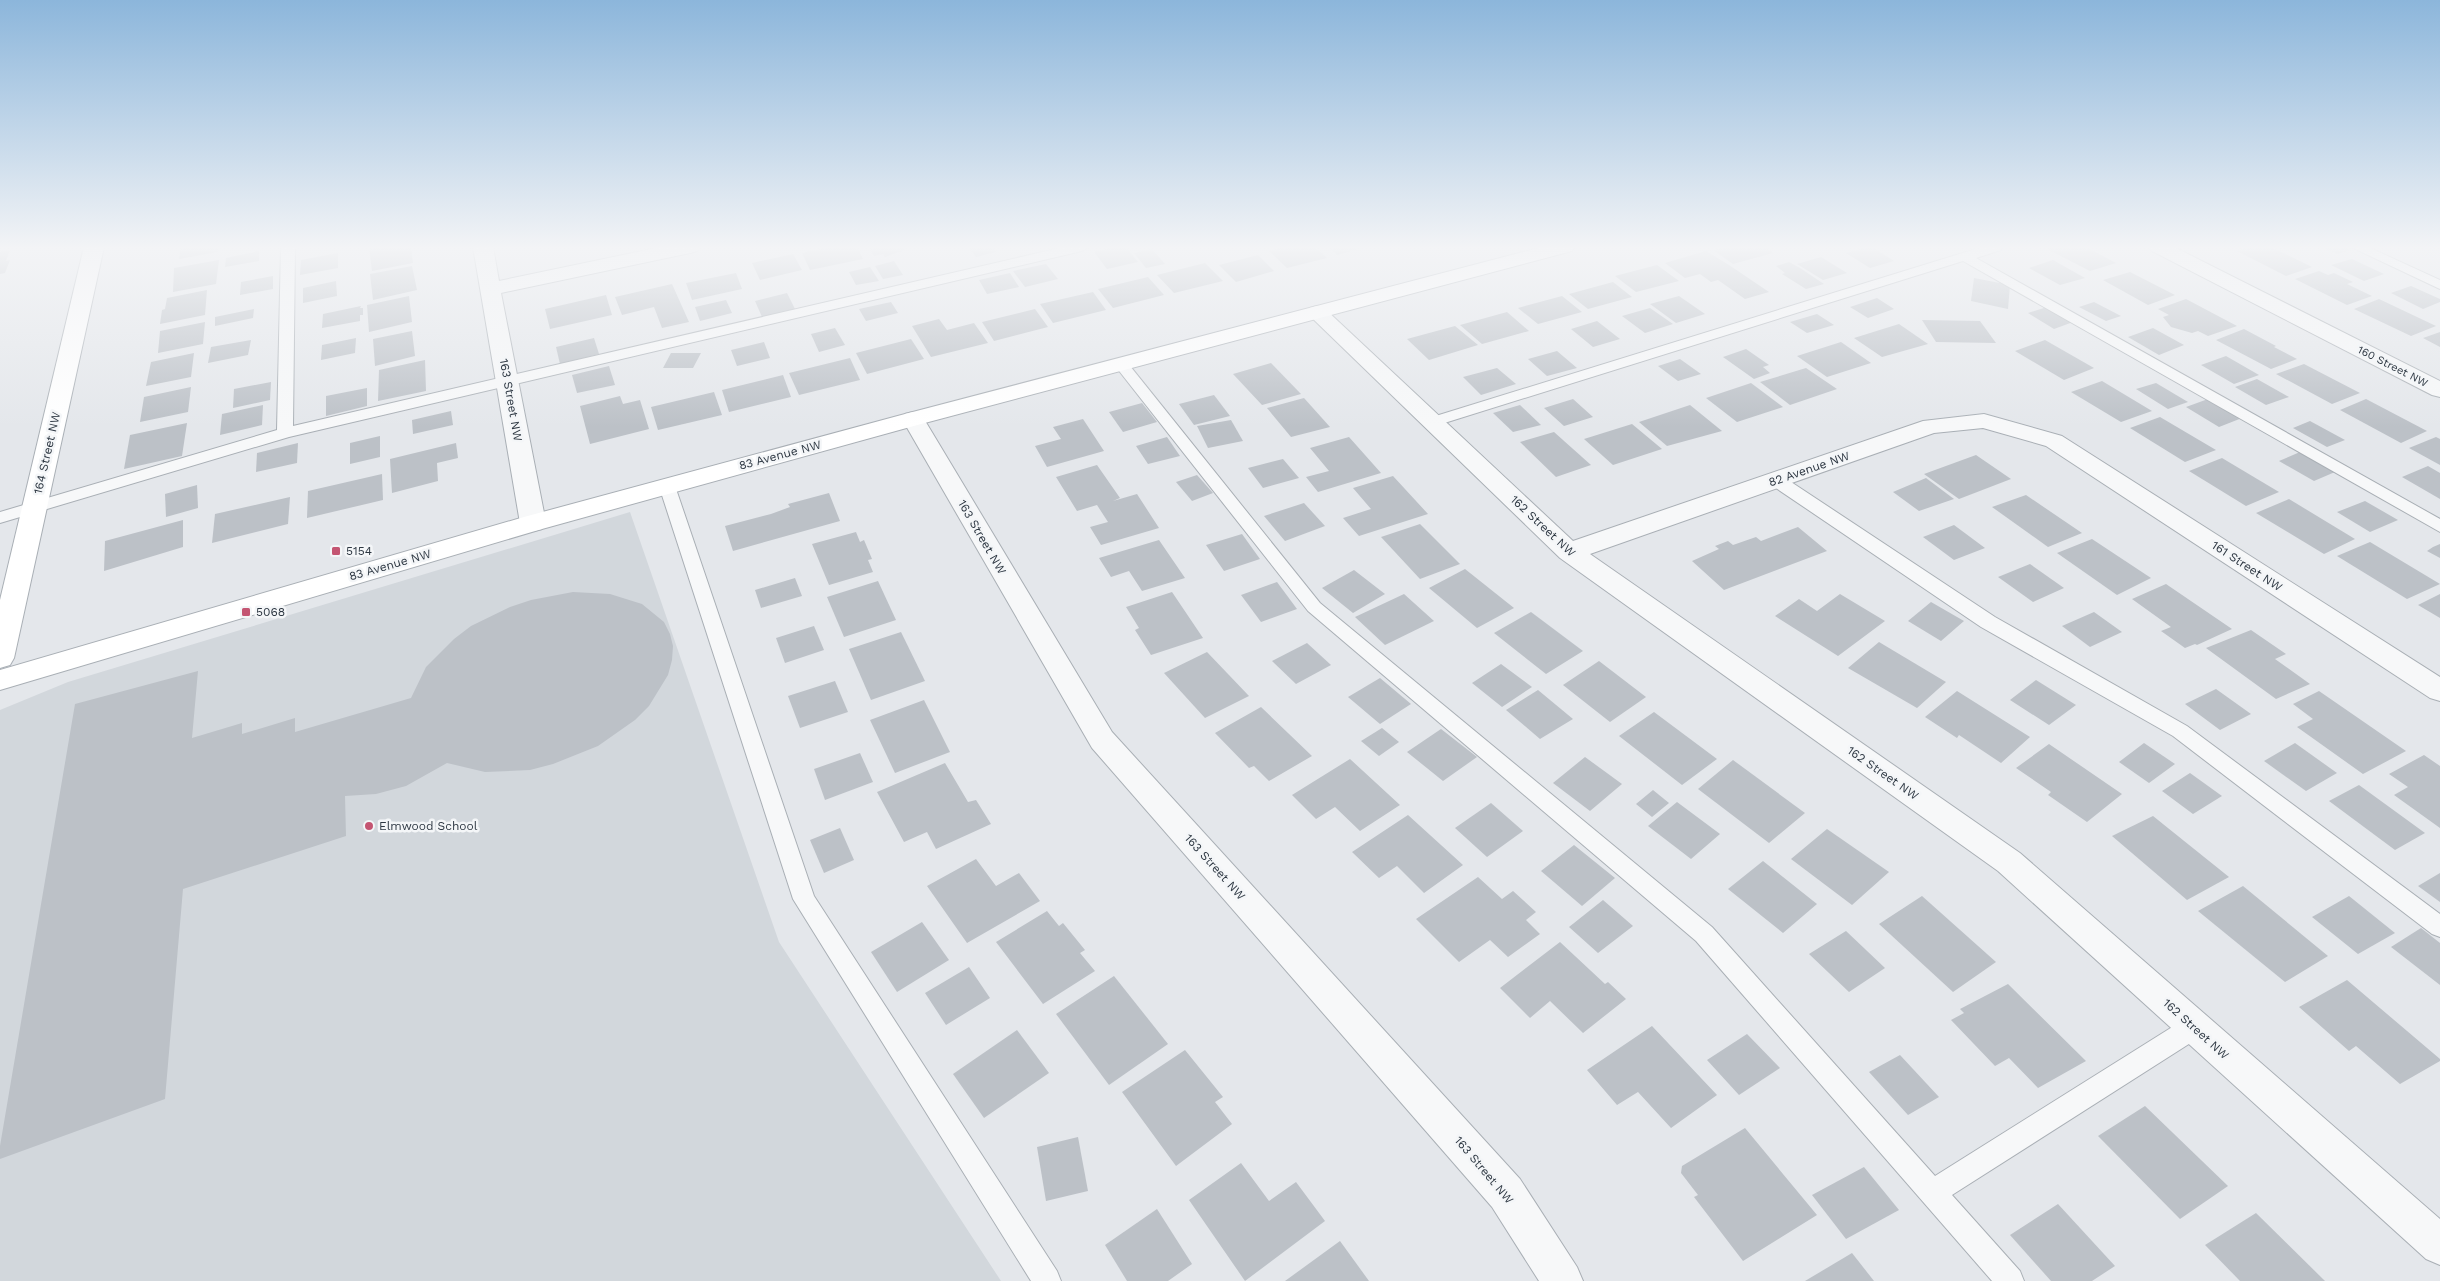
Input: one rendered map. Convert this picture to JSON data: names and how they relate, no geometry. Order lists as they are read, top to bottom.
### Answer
{
  "streets": {
    "street": [
      "160 Street NW",
      "163 Street NW",
      "164 Street NW",
      "83 Avenue NW",
      "82 Avenue NW",
      "162 Street NW",
      "161 Street NW"
    ]
  },
  "crossings": [
    ["163 Street NW", "83 Avenue NW"],
    ["83 Avenue NW", "162 Street NW"],
    ["82 Avenue NW", "162 Street NW"],
    ["82 Avenue NW", "161 Street NW"]
  ],
  "places": {
    "transit": ["5154", "5068"],
    "other": ["Elmwood School"]
  }
}
